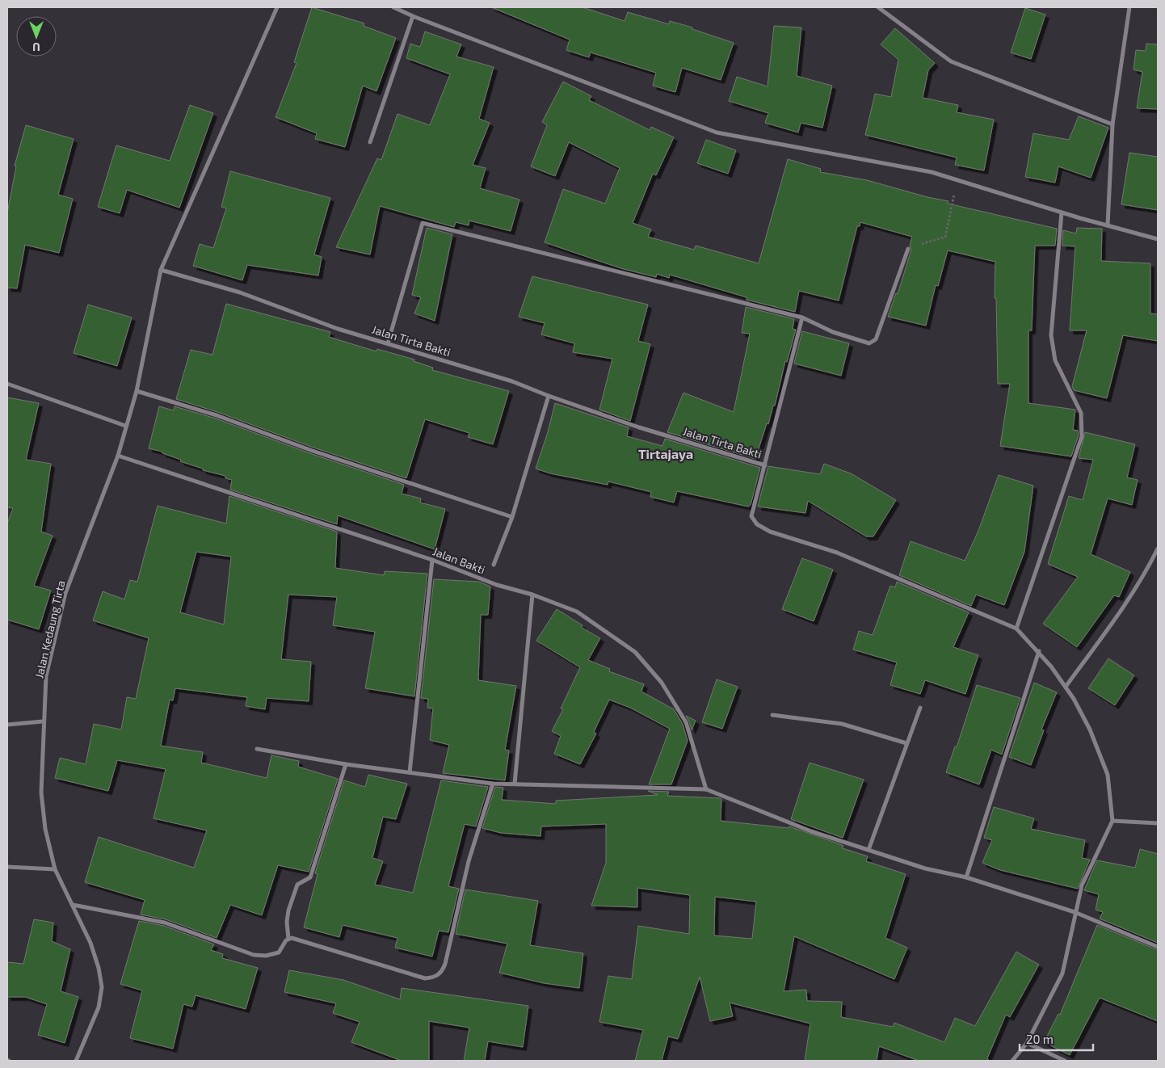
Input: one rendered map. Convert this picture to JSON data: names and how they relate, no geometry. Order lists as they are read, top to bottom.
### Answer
{
  "streets": {
    "street": ["Jalan Tirta Bakti", "Jalan Bakti", "Jalan Kedaung Tirta"]
  },
  "crossings": [
    ["Jalan Tirta Bakti", "Jalan Kedaung Tirta"],
    ["Jalan Bakti", "Jalan Kedaung Tirta"]
  ],
  "districts": ["Tirtajaya"],
  "scale_bar": "20 m",
  "north": "bottom"
}
